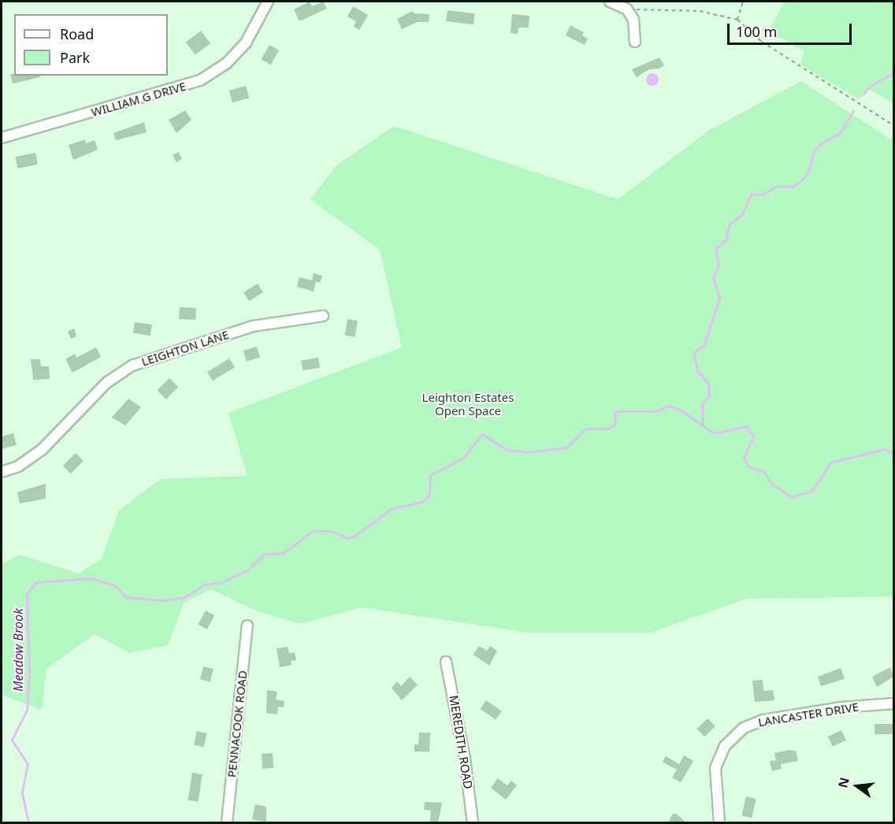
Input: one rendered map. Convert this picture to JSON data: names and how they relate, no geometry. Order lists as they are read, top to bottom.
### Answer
{
  "streets": {
    "street": [
      "WILLIAM G DRIVE",
      "LEIGHTON LANE",
      "LANCASTER DRIVE",
      "PENNACOOK ROAD",
      "MEREDITH ROAD"
    ]
  },
  "water": ["Meadow Brook"],
  "parks": ["Leighton Estates Open Space"],
  "legend": ["Road", "Park"],
  "scale_bar": "100 m",
  "north": "left"
}
